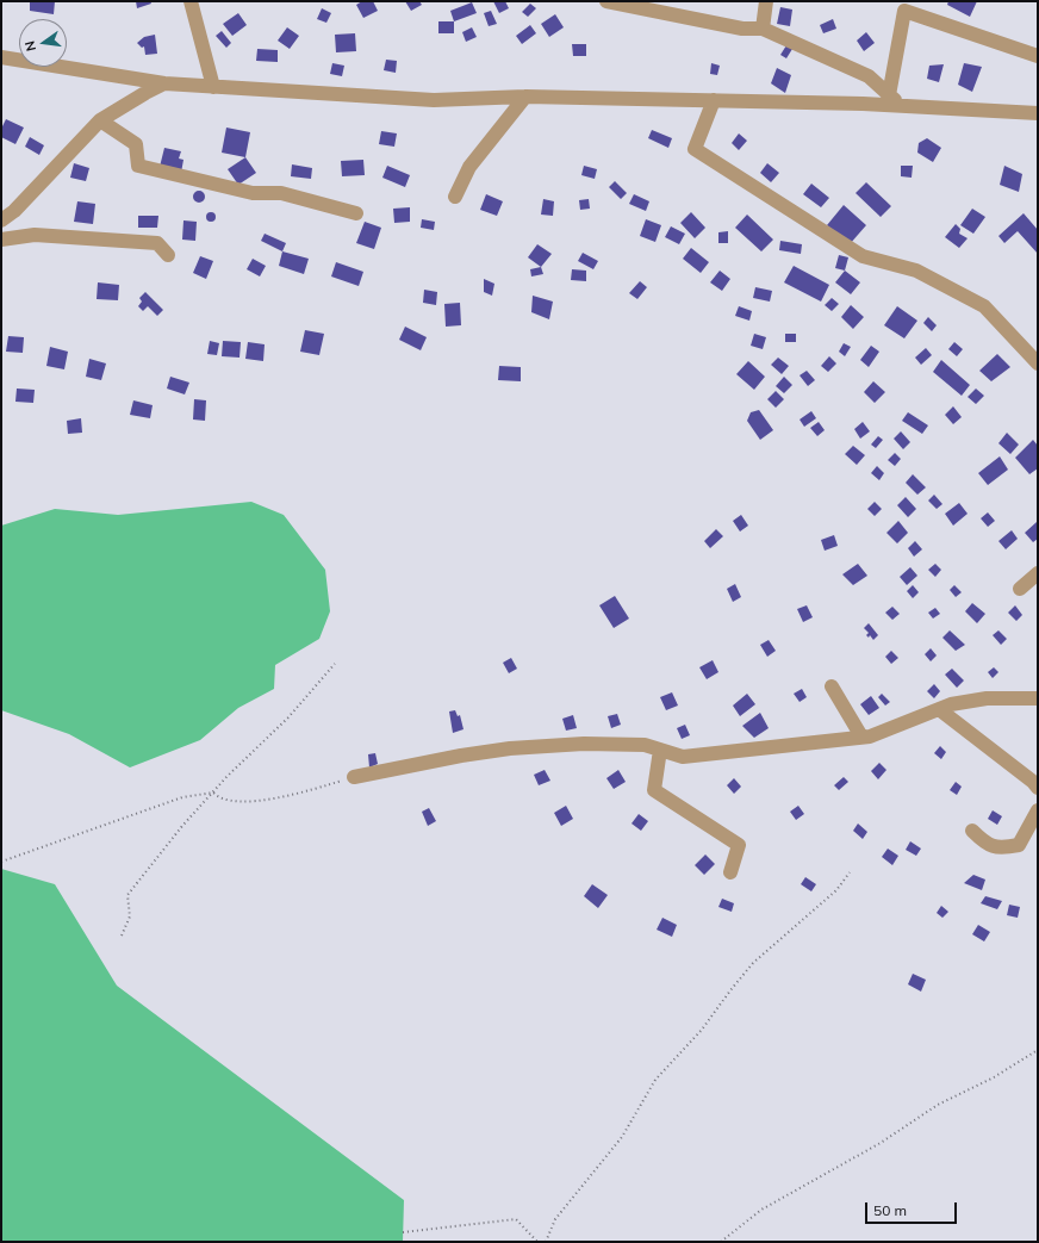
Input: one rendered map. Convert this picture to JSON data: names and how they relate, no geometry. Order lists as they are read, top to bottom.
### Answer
{
  "scale_bar": "50 m",
  "north": "left"
}
